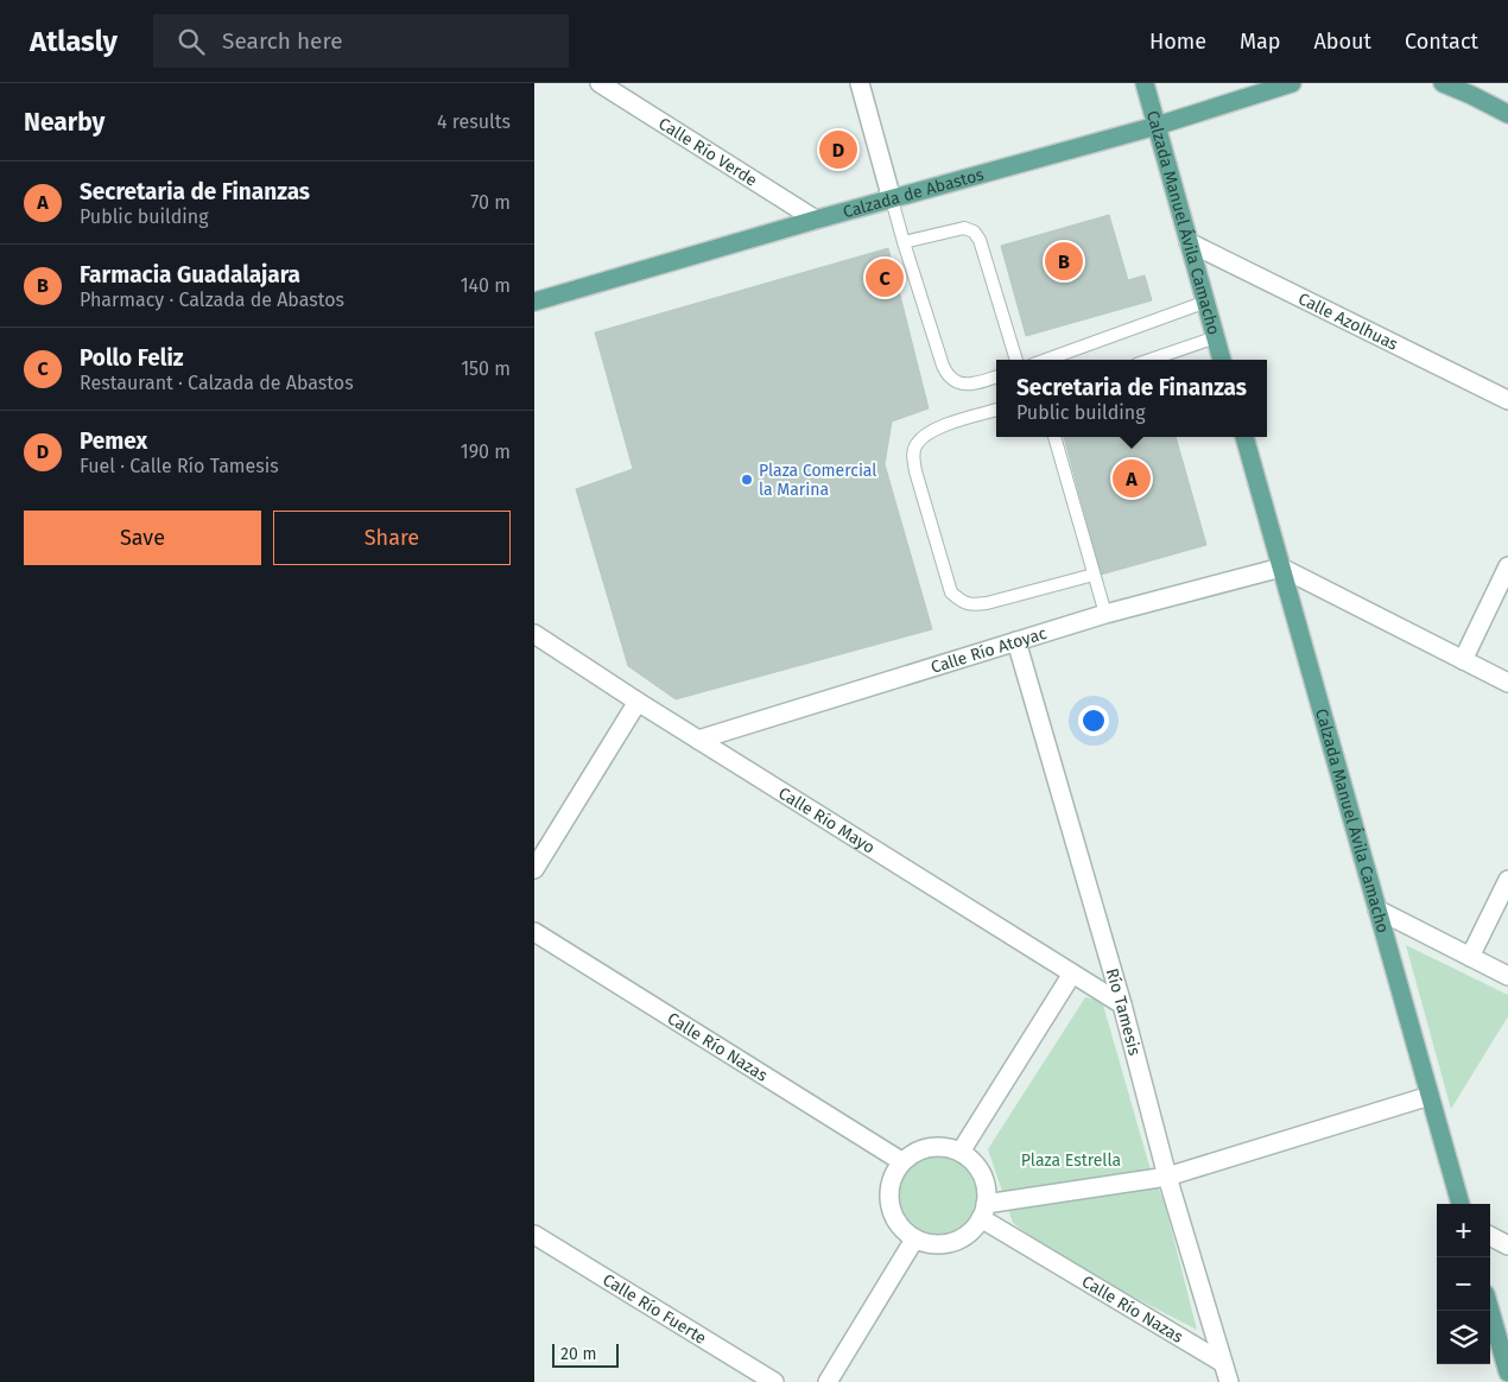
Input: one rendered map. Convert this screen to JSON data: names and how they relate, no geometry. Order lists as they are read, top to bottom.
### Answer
{
  "streets": {
    "main road": ["Calzada de Abastos", "Calzada Manuel Ávila Camacho"],
    "street": [
      "Calle Río Verde",
      "Calle Azolhuas",
      "Calle Río Atoyac",
      "Calle Río Mayo",
      "Río Tamesis",
      "Calle Río Nazas",
      "Calle Río Fuerte"
    ]
  },
  "crossings": [
    ["Calle Río Verde", "Calzada de Abastos"],
    ["Calzada de Abastos", "Calzada Manuel Ávila Camacho"],
    ["Calzada Manuel Ávila Camacho", "Calle Azolhuas"],
    ["Calzada Manuel Ávila Camacho", "Calle Río Atoyac"],
    ["Calle Río Atoyac", "Calle Río Mayo"],
    ["Calle Río Atoyac", "Río Tamesis"],
    ["Calle Río Mayo", "Río Tamesis"],
    ["Río Tamesis", "Calle Río Nazas"]
  ],
  "parks": ["Plaza Estrella"],
  "places": ["Plaza Comercial la Marina"],
  "scale_bar": "20 m",
  "page": {
    "header": "Atlasly",
    "search": "Search here",
    "nav": [
      "Home",
      "Map",
      "About",
      "Contact"
    ],
    "heading": ["Nearby", "4 results"],
    "pins": [
      "D",
      "B",
      "C",
      "A"
    ],
    "list": [
      {
        "mark": "A",
        "name": "Secretaria de Finanzas",
        "note": "Public building",
        "value": "70 m"
      },
      {
        "mark": "B",
        "name": "Farmacia Guadalajara",
        "note": "Pharmacy · Calzada de Abastos",
        "value": "140 m"
      },
      {
        "mark": "C",
        "name": "Pollo Feliz",
        "note": "Restaurant · Calzada de Abastos",
        "value": "150 m"
      },
      {
        "mark": "D",
        "name": "Pemex",
        "note": "Fuel · Calle Río Tamesis",
        "value": "190 m"
      }
    ],
    "popup": ["Secretaria de Finanzas", "Public building"],
    "buttons": ["Save", "Share"],
    "map_buttons": ["+", "−"],
    "scale": "20 m"
  }
}
